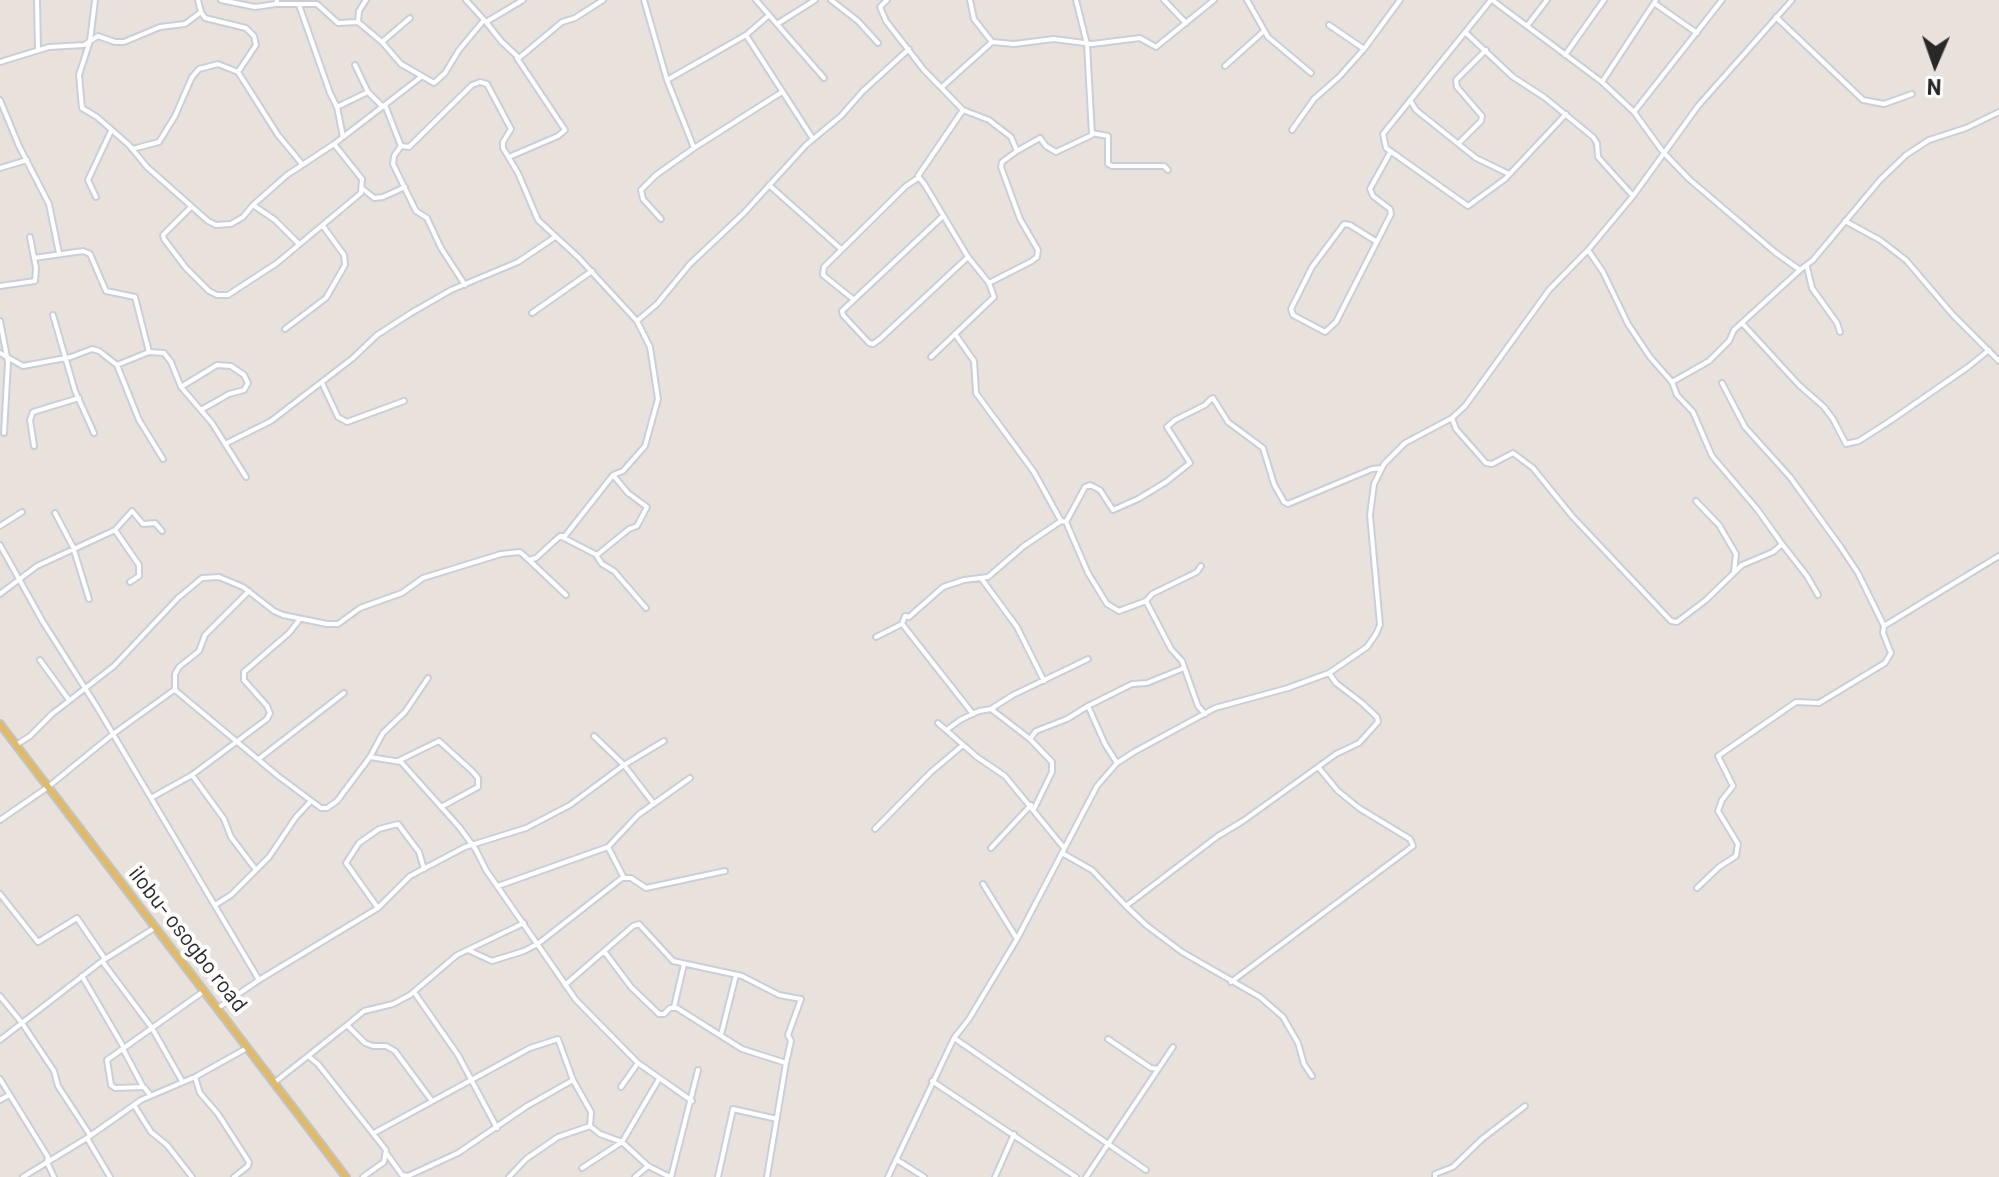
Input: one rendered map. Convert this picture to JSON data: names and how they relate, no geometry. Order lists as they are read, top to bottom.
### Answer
{
  "streets": {
    "main road": ["ilobu- osogbo road"]
  },
  "north": "bottom"
}
